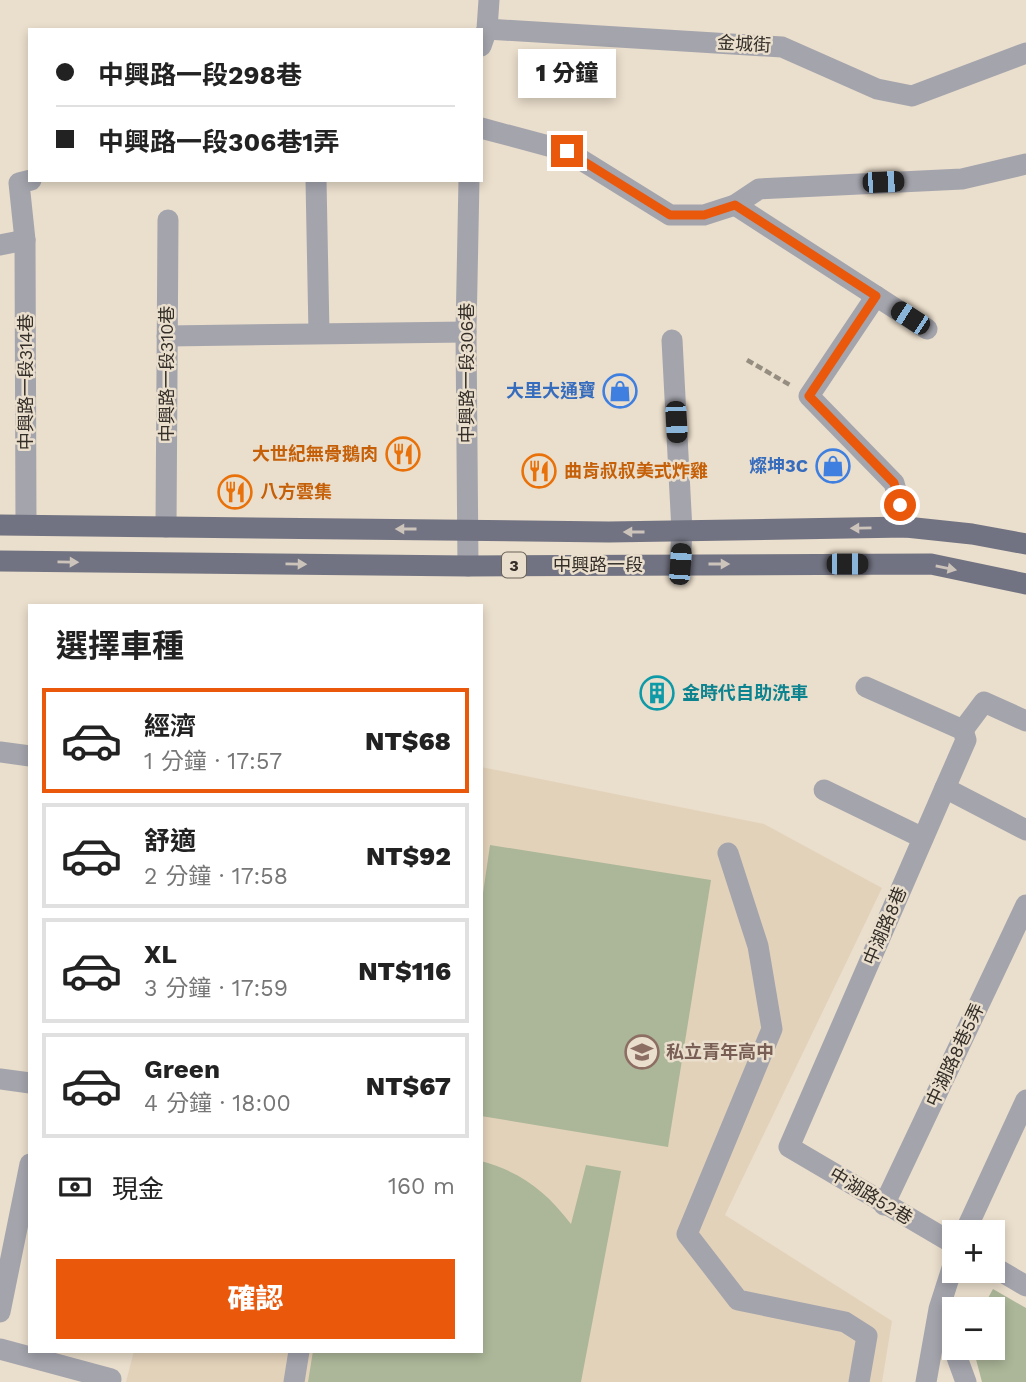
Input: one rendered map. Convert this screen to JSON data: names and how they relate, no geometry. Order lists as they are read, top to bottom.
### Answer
{
  "streets": {
    "main road": ["3", "中興路一段"],
    "street": [
      "金城街",
      "中興路一段306巷",
      "中興路一段310巷",
      "中興路一段314巷",
      "中湖路8巷",
      "中湖路8巷5弄",
      "中湖路52巷"
    ]
  },
  "crossings": [
    ["中興路一段306巷", "中興路一段"],
    ["中興路一段310巷", "中興路一段"],
    ["中興路一段314巷", "中興路一段"],
    ["中湖路8巷", "中湖路52巷"],
    ["中湖路8巷5弄", "中湖路52巷"]
  ],
  "places": {
    "shop": ["大里大通寶", "燦坤3C"],
    "restaurant": ["大世紀無骨鵝肉", "曲肯叔叔美式炸雞", "八方雲集"],
    "building": ["金時代自助洗車"],
    "school or university": ["私立青年高中"]
  },
  "page": {
    "banner": ["中興路一段298巷", "中興路一段306巷1弄"],
    "bubble": "1 分鐘",
    "heading": "選擇車種",
    "list": [
      {
        "name": "經濟",
        "note": "1 分鐘 · 17:57",
        "value": "NT$68"
      },
      {
        "name": "舒適",
        "note": "2 分鐘 · 17:58",
        "value": "NT$92"
      },
      {
        "name": "XL",
        "note": "3 分鐘 · 17:59",
        "value": "NT$116"
      },
      {
        "name": "Green",
        "note": "4 分鐘 · 18:00",
        "value": "NT$67"
      }
    ],
    "pay": ["現金", "160 m"],
    "map_buttons": ["+", "−"],
    "buttons": "確認"
  }
}
